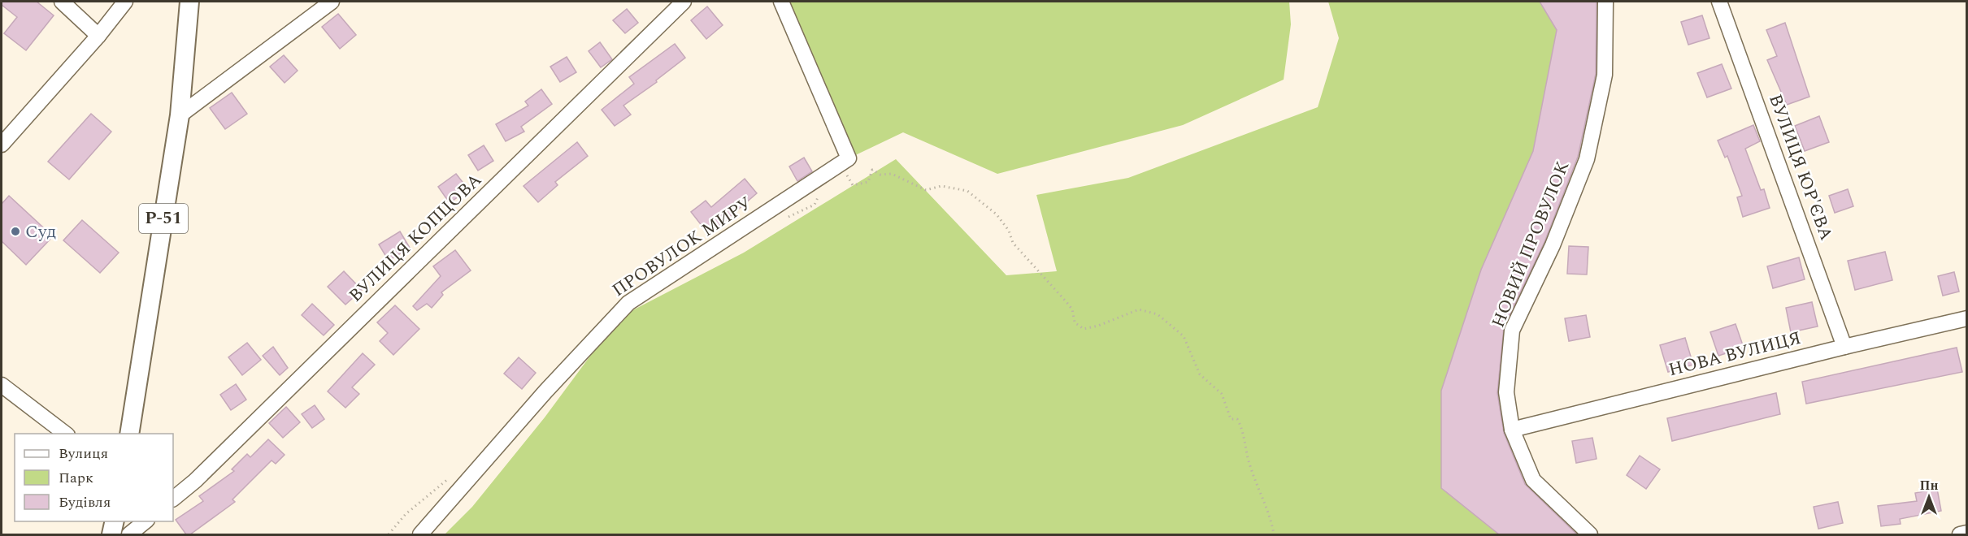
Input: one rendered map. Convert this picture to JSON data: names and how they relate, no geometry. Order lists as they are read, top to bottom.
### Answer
{
  "streets": {
    "main road": ["Р-51"],
    "street": [
      "ВУЛИЦЯ ЮР'ЄВА",
      "ВУЛИЦЯ КОПЦОВА",
      "НОВИЙ ПРОВУЛОК",
      "ПРОВУЛОК МИРУ",
      "НОВА ВУЛИЦЯ"
    ]
  },
  "crossings": [
    ["ВУЛИЦЯ ЮР'ЄВА", "НОВА ВУЛИЦЯ"],
    ["НОВИЙ ПРОВУЛОК", "НОВА ВУЛИЦЯ"]
  ],
  "places": ["Суд"],
  "legend": ["Вулиця", "Парк", "Будівля"],
  "north": "top"
}
